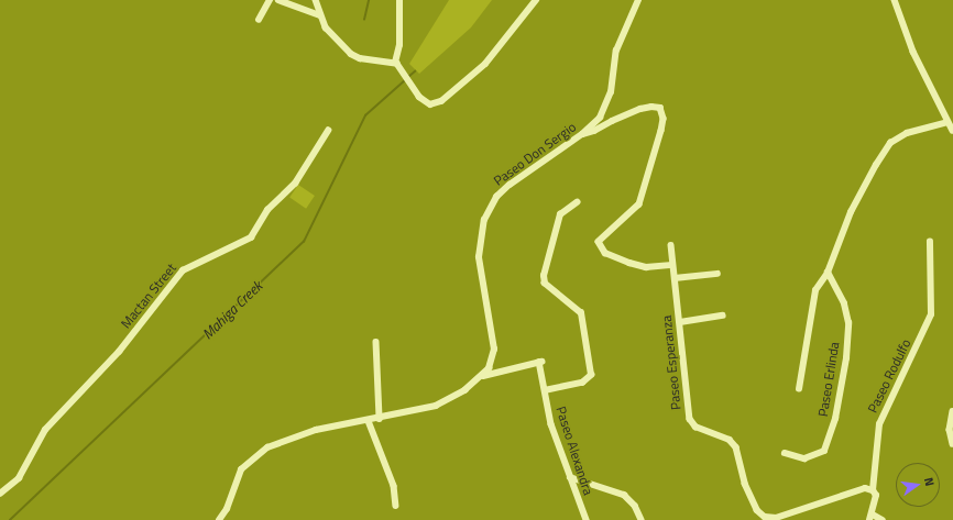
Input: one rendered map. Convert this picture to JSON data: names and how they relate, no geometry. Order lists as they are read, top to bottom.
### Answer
{
  "streets": {
    "street": [
      "Paseo Don Sergio",
      "Mactan Street",
      "Paseo Esperanza",
      "Paseo Rodulfo",
      "Paseo Erlinda",
      "Paseo Alexandra"
    ]
  },
  "crossings": [
    ["Paseo Don Sergio", "Paseo Alexandra"],
    ["Paseo Esperanza", "Paseo Rodulfo"]
  ],
  "water": ["Mahiga Creek"],
  "north": "right"
}
